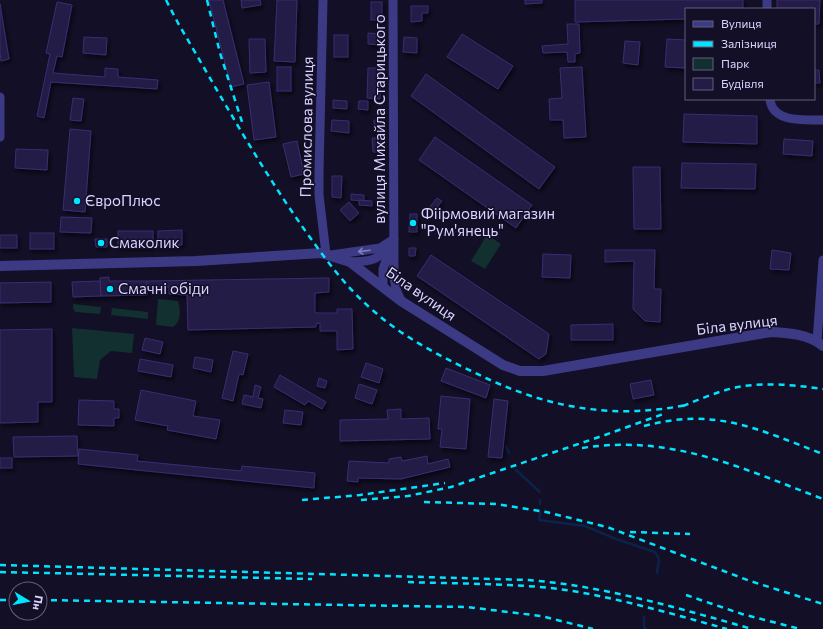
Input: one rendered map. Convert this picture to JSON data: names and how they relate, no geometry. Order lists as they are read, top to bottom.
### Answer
{
  "streets": {
    "street": ["вулиця Михайла Старицького", "Промислова вулиця", "Біла вулиця"]
  },
  "crossings": [
    ["вулиця Михайла Старицького", "Промислова вулиця"],
    ["вулиця Михайла Старицького", "Біла вулиця"],
    ["Промислова вулиця", "Біла вулиця"]
  ],
  "places": [
    "ЄвроПлюс",
    "Фіірмовий магазин \"Рум'янець\"",
    "Смаколик",
    "Смачні обіди"
  ],
  "legend": [
    "Вулиця",
    "Залізниця",
    "Парк",
    "Будівля"
  ],
  "north": "right"
}
